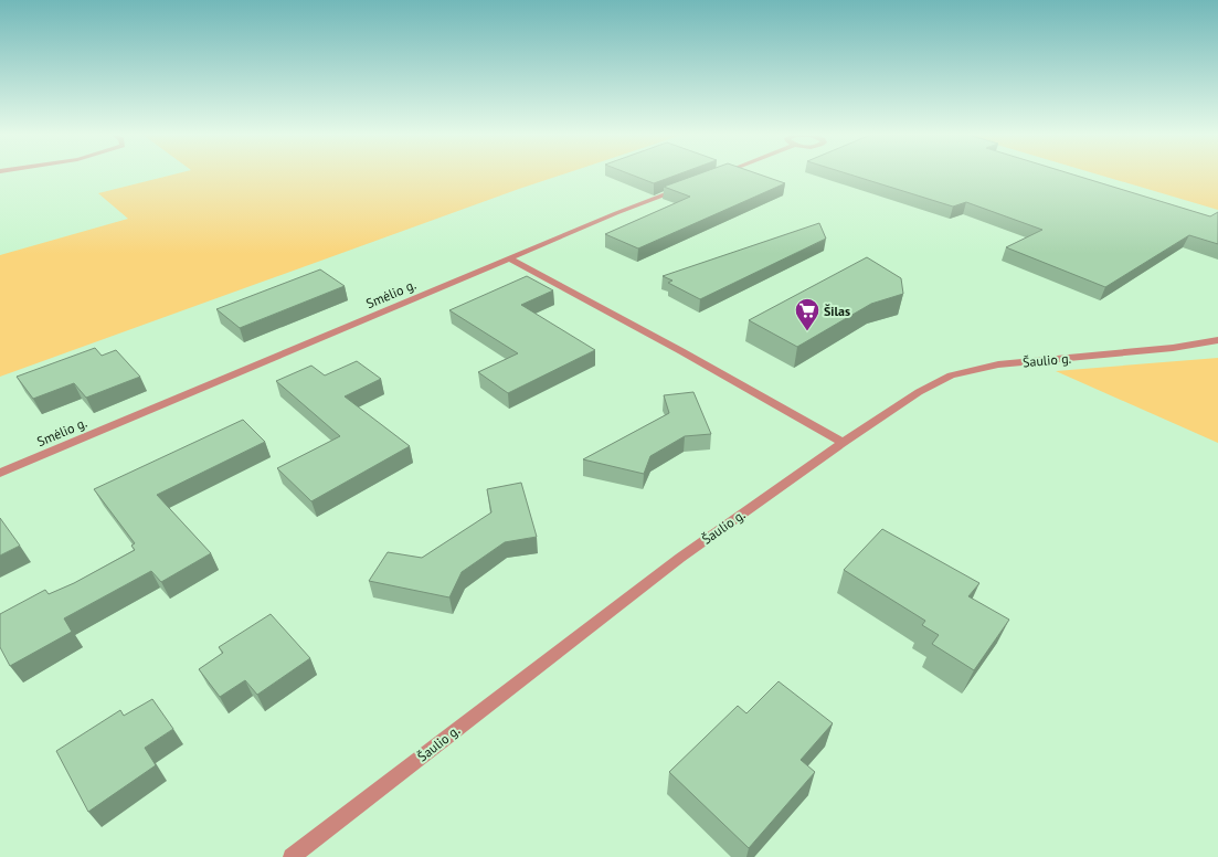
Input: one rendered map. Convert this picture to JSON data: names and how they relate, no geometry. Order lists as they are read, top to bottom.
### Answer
{
  "streets": {
    "street": ["Smėlio g.", "Šaulio g."]
  },
  "places": {
    "supermarket": ["Šilas"]
  }
}
